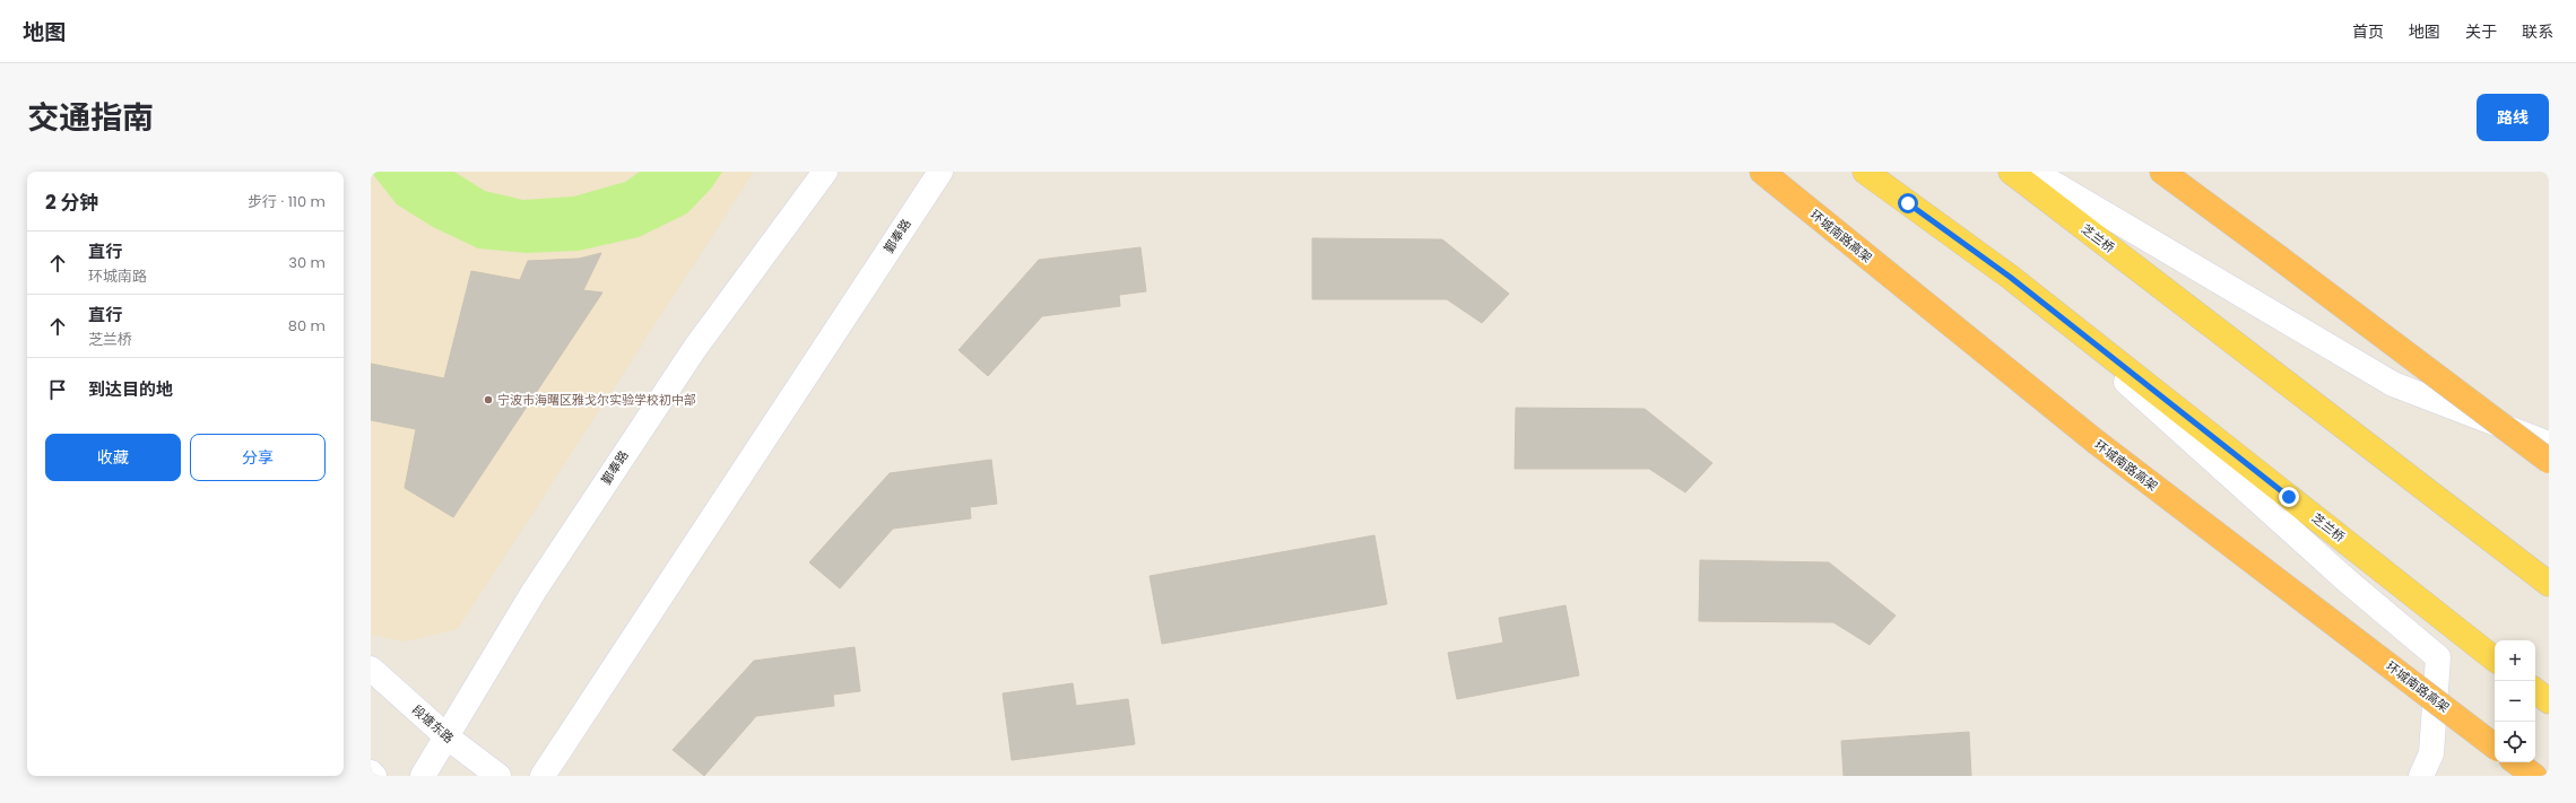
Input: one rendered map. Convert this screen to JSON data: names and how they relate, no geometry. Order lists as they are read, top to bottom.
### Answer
{
  "streets": {
    "highway": ["环城南路高架"],
    "main road": ["鄞奉路", "芝兰桥", "段塘东路"]
  },
  "crossings": [
    ["鄞奉路", "段塘东路"]
  ],
  "places": ["宁波市海曙区雅戈尔实验学校初中部"],
  "page": {
    "header": "地图",
    "nav": [
      "首页",
      "地图",
      "关于",
      "联系"
    ],
    "title": "交通指南",
    "buttons": [
      "路线",
      ["收藏", "分享"]
    ],
    "heading": ["2 分钟", "步行 · 110 m"],
    "list": [
      ["直行", "环城南路", "30 m"],
      ["直行", "芝兰桥", "80 m"],
      "到达目的地"
    ],
    "map_buttons": ["+", "−"]
  }
}
